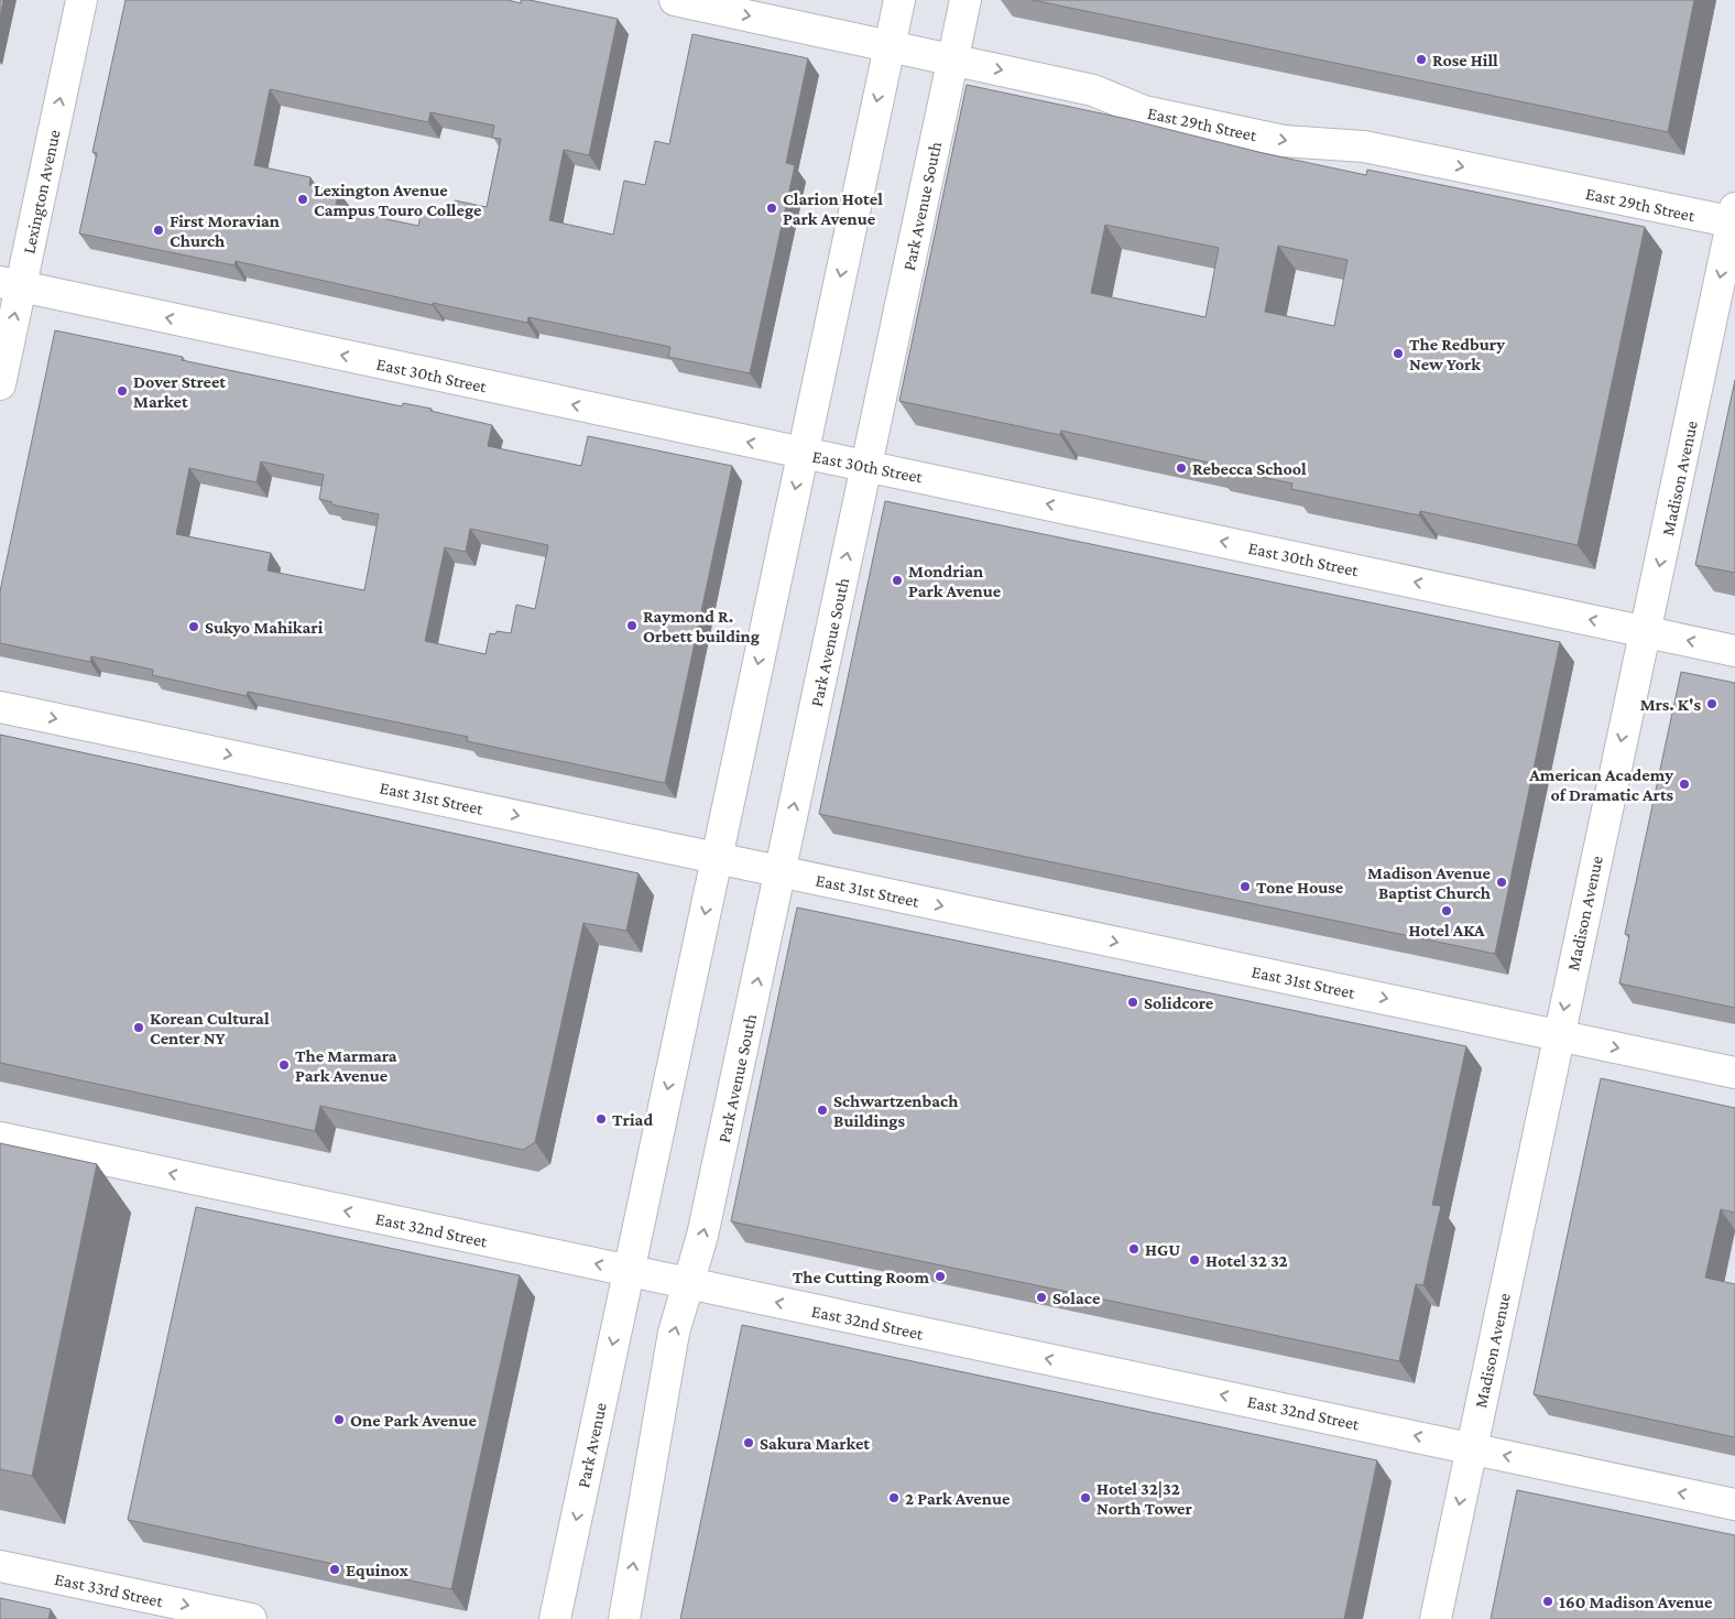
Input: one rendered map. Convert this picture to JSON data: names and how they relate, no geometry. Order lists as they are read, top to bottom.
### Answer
{
  "streets": {
    "street": [
      "East 29th Street",
      "Lexington Avenue",
      "Park Avenue South",
      "East 30th Street",
      "Madison Avenue",
      "East 31st Street",
      "East 32nd Street",
      "Park Avenue",
      "East 33rd Street"
    ]
  },
  "crossings": [
    ["East 29th Street", "Park Avenue South"],
    ["East 29th Street", "Madison Avenue"],
    ["Lexington Avenue", "East 30th Street"],
    ["Park Avenue South", "East 30th Street"],
    ["Park Avenue South", "East 31st Street"],
    ["Park Avenue South", "East 32nd Street"],
    ["East 30th Street", "Madison Avenue"],
    ["Madison Avenue", "East 31st Street"],
    ["Madison Avenue", "East 32nd Street"],
    ["East 32nd Street", "Park Avenue"]
  ],
  "one_way": [
    "East 29th Street",
    "Lexington Avenue",
    "East 30th Street",
    "Madison Avenue",
    "East 31st Street",
    "East 32nd Street",
    "East 33rd Street"
  ],
  "places": [
    "Rose Hill",
    "Lexington Avenue Campus Touro College",
    "Clarion Hotel Park Avenue",
    "First Moravian Church",
    "The Redbury New York",
    "Dover Street Market",
    "Rebecca School",
    "Mondrian Park Avenue",
    "Raymond R. Orbett building",
    "Sukyo Mahikari",
    "Mrs. K's",
    "American Academy of Dramatic Arts",
    "Madison Avenue Baptist Church",
    "Tone House",
    "Hotel AKA",
    "Solidcore",
    "Korean Cultural Center NY",
    "The Marmara Park Avenue",
    "Schwartzenbach Buildings",
    "Triad",
    "HGU",
    "Hotel 32 32",
    "The Cutting Room",
    "Solace",
    "One Park Avenue",
    "Sakura Market",
    "2 Park Avenue",
    "Hotel 32|32 North Tower",
    "Equinox",
    "160 Madison Avenue"
  ]
}
